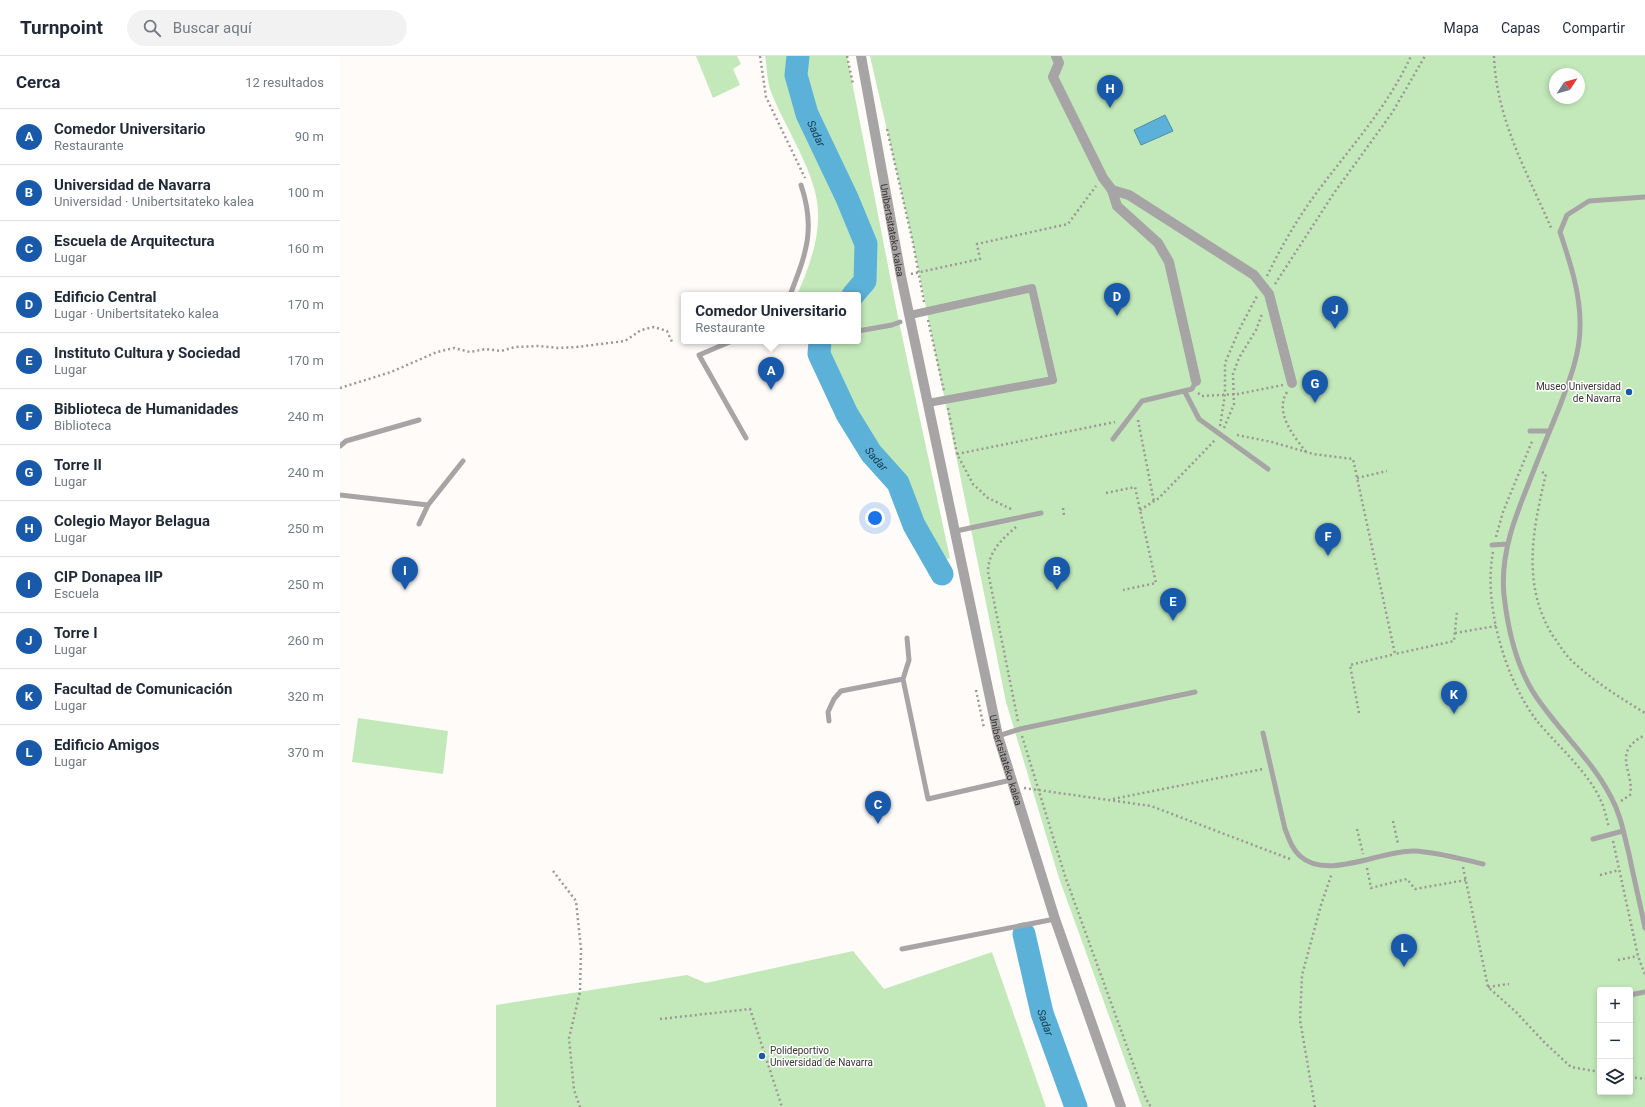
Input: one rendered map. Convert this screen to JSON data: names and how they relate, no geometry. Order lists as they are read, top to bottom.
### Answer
{
  "streets": {
    "street": ["Unibertsitateko kalea"]
  },
  "water": ["Sadar"],
  "places": ["Museo Universidad de Navarra", "Polideportivo Universidad de Navarra"],
  "north": "top right",
  "page": {
    "header": "Turnpoint",
    "search": "Buscar aquí",
    "nav": ["Mapa", "Capas", "Compartir"],
    "heading": ["Cerca", "12 resultados"],
    "pins": [
      "H",
      "D",
      "J",
      "A",
      "G",
      "F",
      "B",
      "I",
      "E",
      "K",
      "C",
      "L"
    ],
    "list": [
      {
        "mark": "A",
        "name": "Comedor Universitario",
        "note": "Restaurante",
        "value": "90 m"
      },
      {
        "mark": "B",
        "name": "Universidad de Navarra",
        "note": "Universidad · Unibertsitateko kalea",
        "value": "100 m"
      },
      {
        "mark": "C",
        "name": "Escuela de Arquitectura",
        "note": "Lugar",
        "value": "160 m"
      },
      {
        "mark": "D",
        "name": "Edificio Central",
        "note": "Lugar · Unibertsitateko kalea",
        "value": "170 m"
      },
      {
        "mark": "E",
        "name": "Instituto Cultura y Sociedad",
        "note": "Lugar",
        "value": "170 m"
      },
      {
        "mark": "F",
        "name": "Biblioteca de Humanidades",
        "note": "Biblioteca",
        "value": "240 m"
      },
      {
        "mark": "G",
        "name": "Torre II",
        "note": "Lugar",
        "value": "240 m"
      },
      {
        "mark": "H",
        "name": "Colegio Mayor Belagua",
        "note": "Lugar",
        "value": "250 m"
      },
      {
        "mark": "I",
        "name": "CIP Donapea IIP",
        "note": "Escuela",
        "value": "250 m"
      },
      {
        "mark": "J",
        "name": "Torre I",
        "note": "Lugar",
        "value": "260 m"
      },
      {
        "mark": "K",
        "name": "Facultad de Comunicación",
        "note": "Lugar",
        "value": "320 m"
      },
      {
        "mark": "L",
        "name": "Edificio Amigos",
        "note": "Lugar",
        "value": "370 m"
      }
    ],
    "popup": ["Comedor Universitario", "Restaurante"],
    "map_buttons": ["+", "−"]
  }
}
